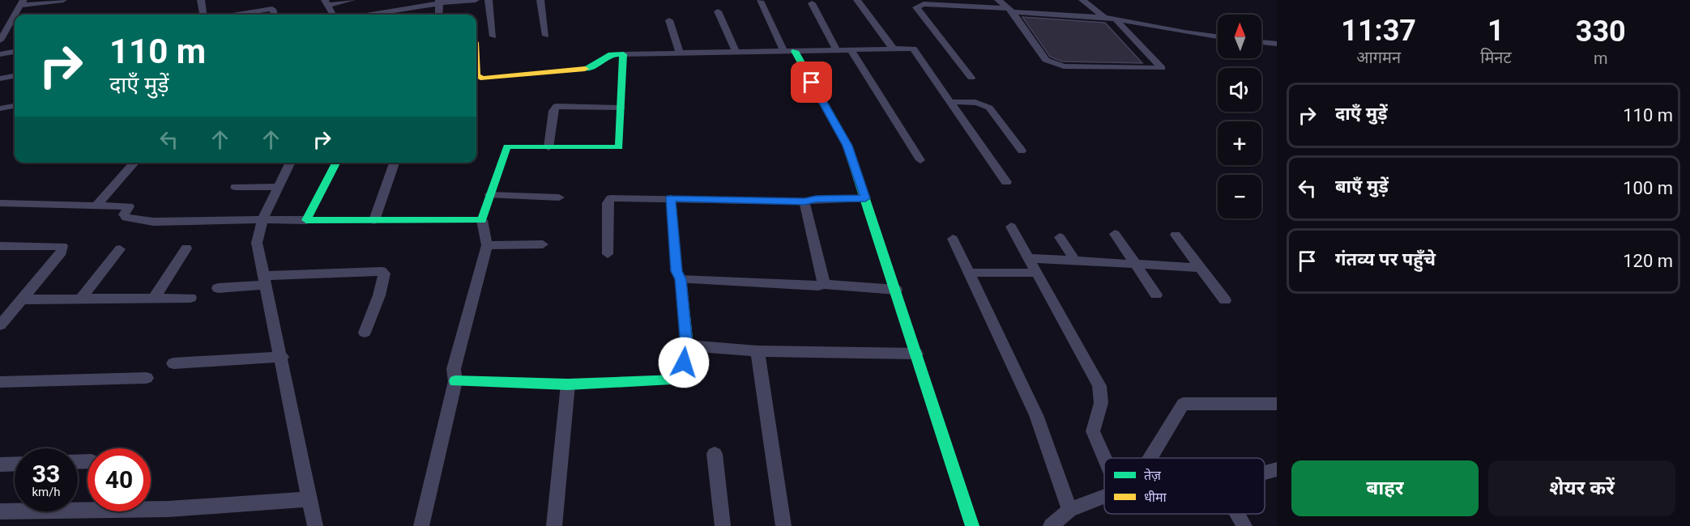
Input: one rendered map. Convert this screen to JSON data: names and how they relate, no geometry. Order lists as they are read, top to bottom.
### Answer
{
  "legend": ["तेज़", "धीमा"],
  "north": "top",
  "page": {
    "eta": [
      "11:37",
      "आगमन",
      "1",
      "मिनट",
      "330",
      "m"
    ],
    "map_buttons": ["+", "−"],
    "turn": ["110 m", "दाएँ मुड़ें"],
    "list": [
      {
        "name": "दाएँ मुड़ें",
        "value": "110 m"
      },
      {
        "name": "बाएँ मुड़ें",
        "value": "100 m"
      },
      {
        "name": "गंतव्य पर पहुँचे",
        "value": "120 m"
      }
    ],
    "speed": "33 km/h",
    "limit": "40",
    "buttons": ["बाहर", "शेयर करें"]
  }
}
